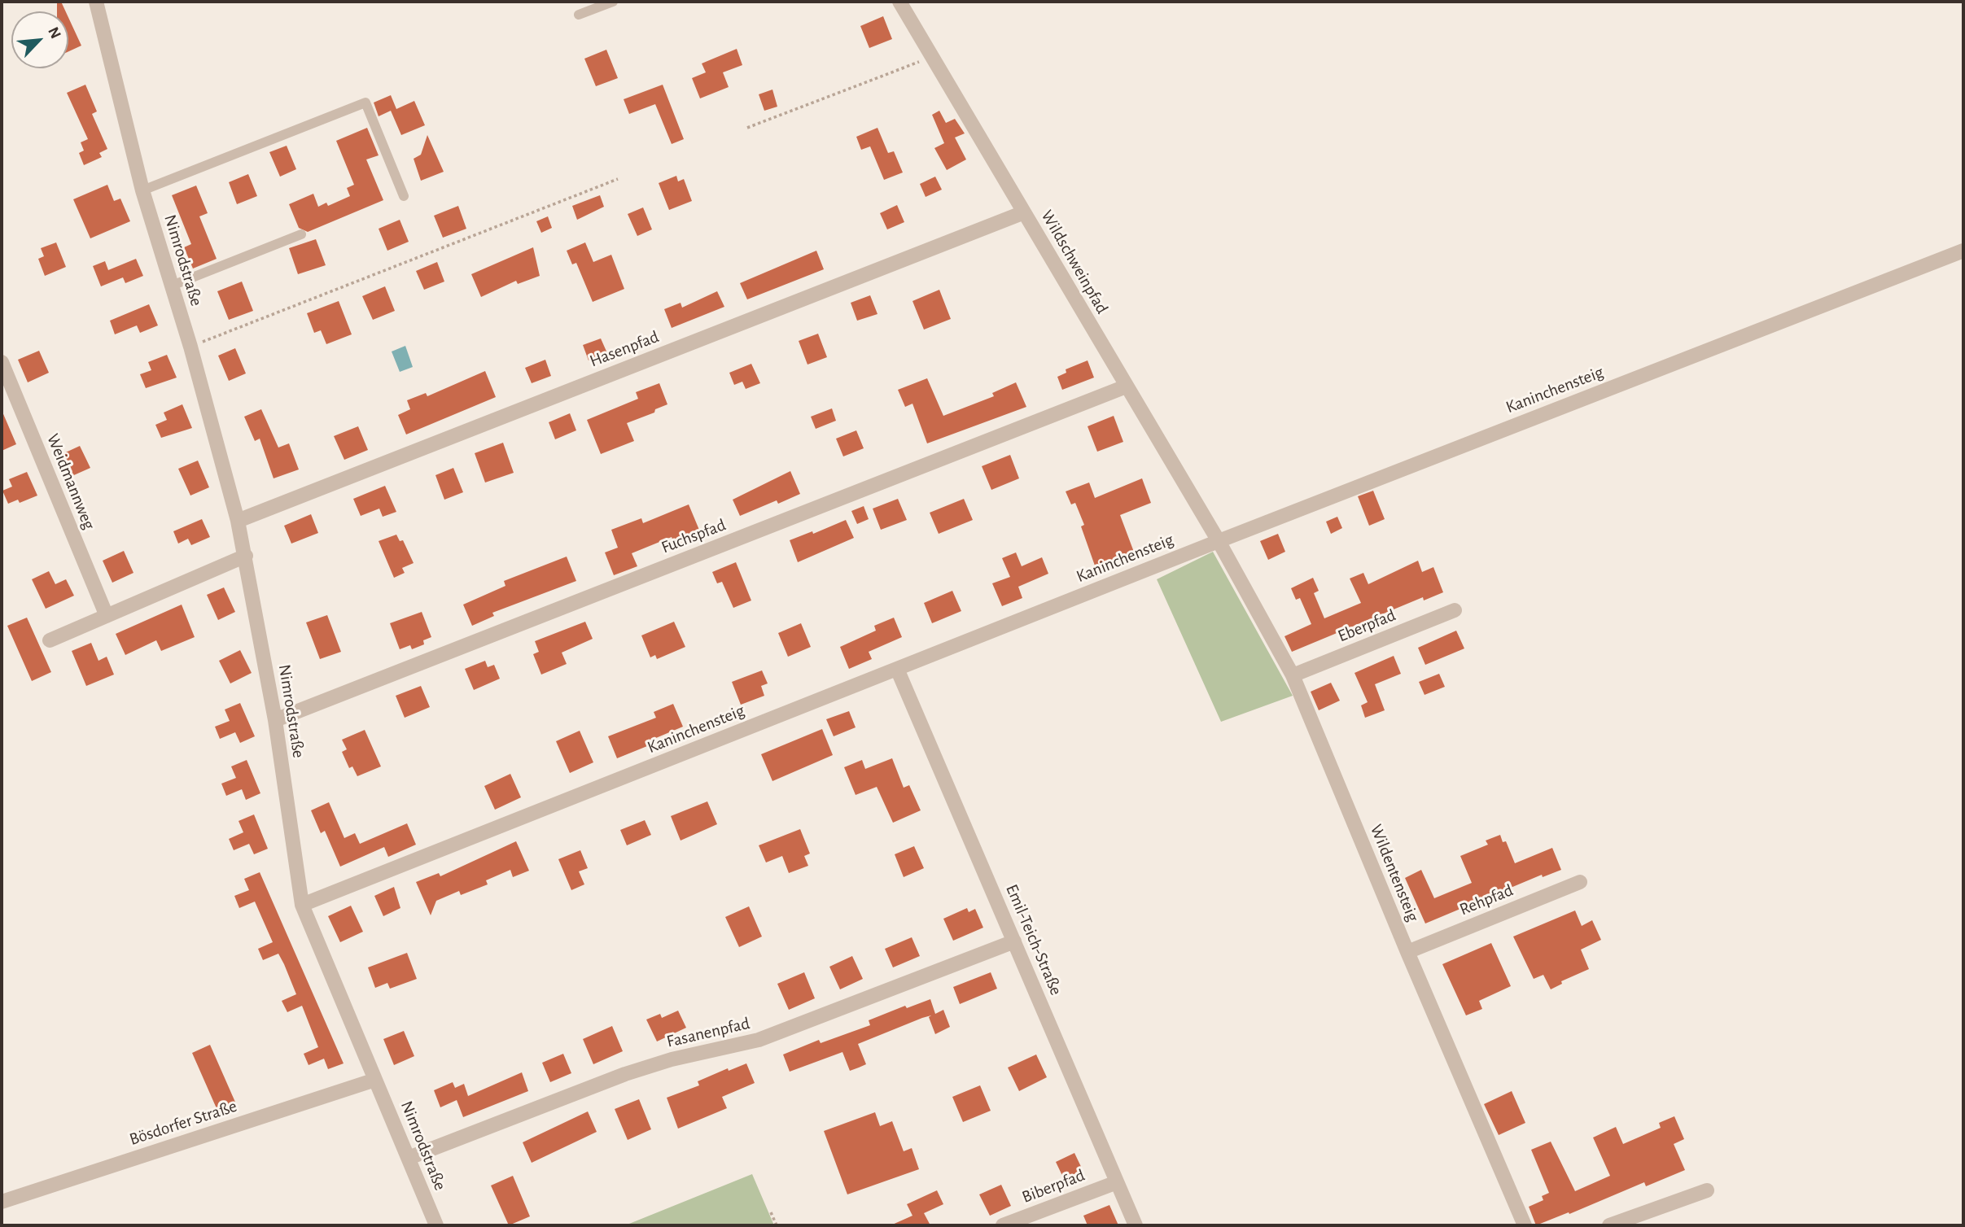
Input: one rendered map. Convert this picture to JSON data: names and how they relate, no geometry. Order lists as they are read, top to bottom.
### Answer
{
  "streets": {
    "street": [
      "Nimrodstraße",
      "Wildschweinpfad",
      "Hasenpfad",
      "Kaninchensteig",
      "Weidmannweg",
      "Fuchspfad",
      "Eberpfad",
      "Wildentensteig",
      "Rehpfad",
      "Emil-Teich-Straße",
      "Fasanenpfad",
      "Bösdorfer Straße",
      "Biberpfad"
    ]
  },
  "crossings": [
    ["Nimrodstraße", "Hasenpfad"],
    ["Nimrodstraße", "Kaninchensteig"],
    ["Nimrodstraße", "Fuchspfad"],
    ["Nimrodstraße", "Fasanenpfad"],
    ["Nimrodstraße", "Bösdorfer Straße"],
    ["Wildschweinpfad", "Hasenpfad"],
    ["Wildschweinpfad", "Kaninchensteig"],
    ["Wildschweinpfad", "Fuchspfad"],
    ["Wildschweinpfad", "Wildentensteig"],
    ["Kaninchensteig", "Wildentensteig"],
    ["Kaninchensteig", "Emil-Teich-Straße"],
    ["Eberpfad", "Wildentensteig"],
    ["Wildentensteig", "Rehpfad"],
    ["Emil-Teich-Straße", "Fasanenpfad"],
    ["Emil-Teich-Straße", "Biberpfad"]
  ],
  "north": "top right"
}
